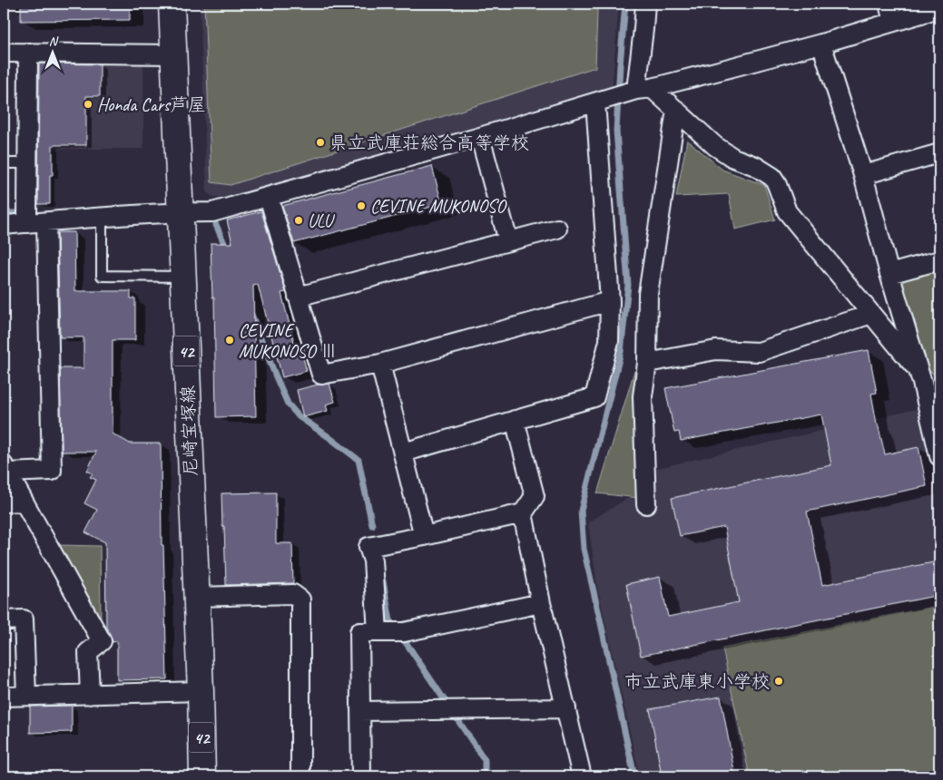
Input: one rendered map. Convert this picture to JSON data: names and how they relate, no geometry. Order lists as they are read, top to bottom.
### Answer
{
  "streets": {
    "main road": ["42", "尼崎宝塚線"]
  },
  "places": [
    "Honda Cars芦屋",
    "県立武庫荘総合高等学校",
    "CEVINE MUKONOSO",
    "ULU",
    "CEVINE MUKONOSO Ⅲ",
    "市立武庫東小学校"
  ],
  "north": "top"
}
